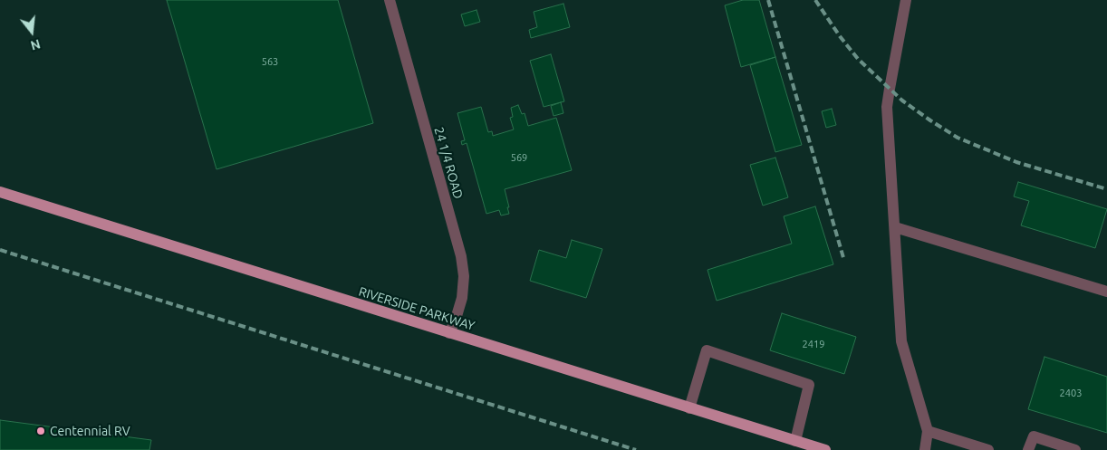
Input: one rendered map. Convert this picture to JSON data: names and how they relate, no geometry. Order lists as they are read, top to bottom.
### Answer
{
  "streets": {
    "main road": ["RIVERSIDE PARKWAY"],
    "street": ["24 1/4 ROAD"]
  },
  "crossings": [
    ["24 1/4 ROAD", "RIVERSIDE PARKWAY"]
  ],
  "places": ["Centennial RV"],
  "house_numbers": [
    "563",
    "569",
    "2419",
    "2403"
  ],
  "north": "bottom"
}
